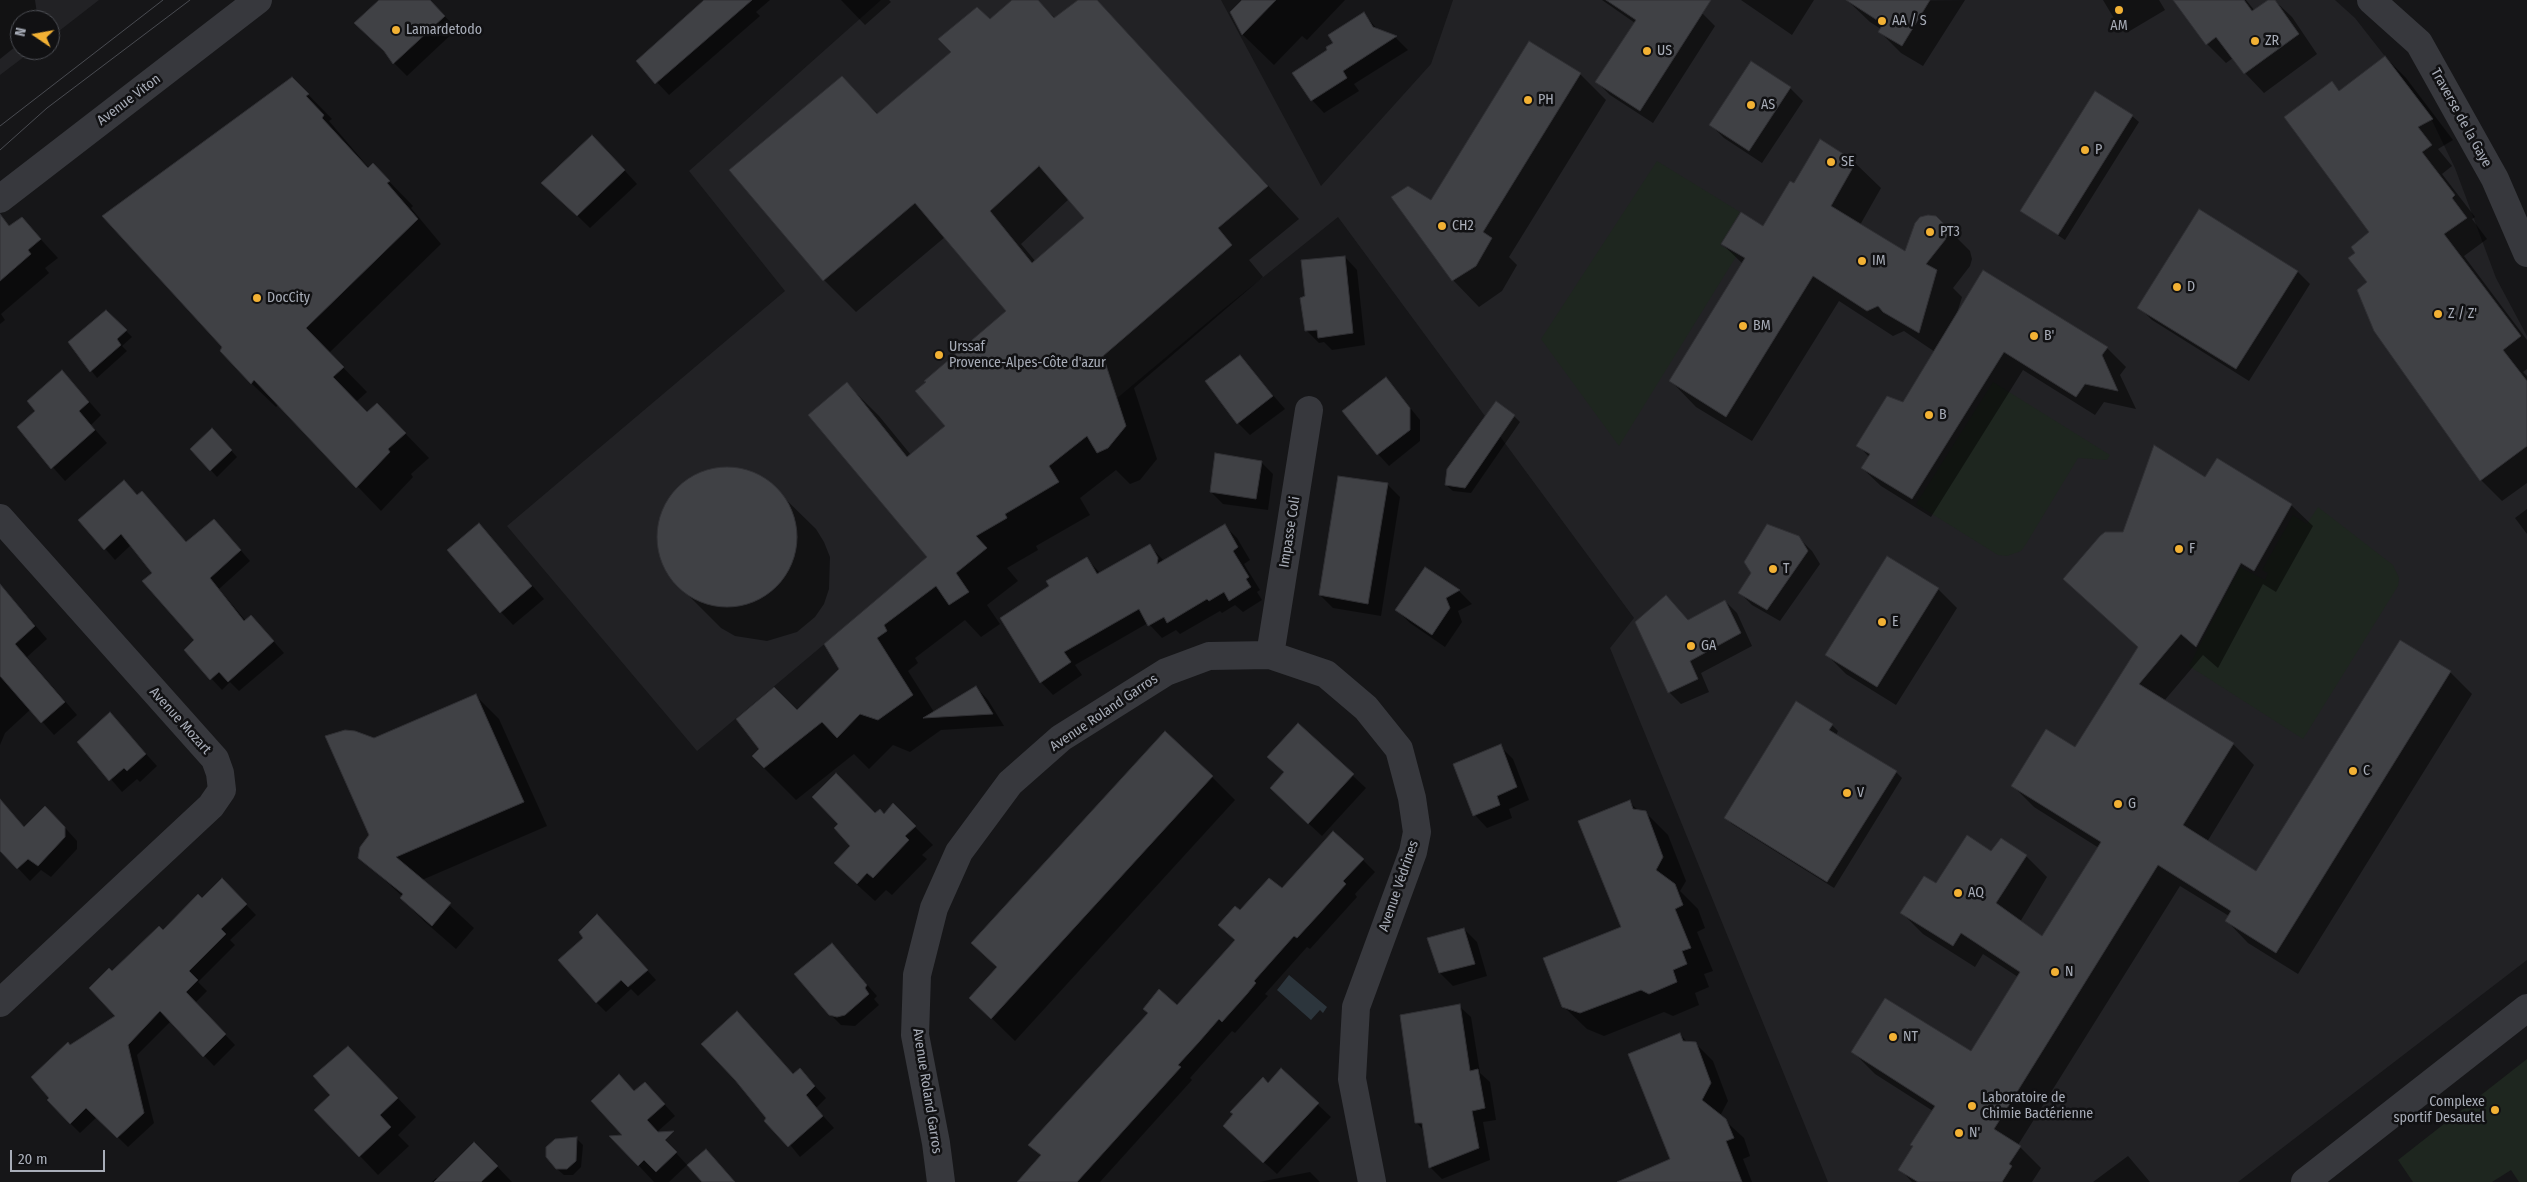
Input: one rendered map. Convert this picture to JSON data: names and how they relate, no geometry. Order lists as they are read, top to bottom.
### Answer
{
  "streets": {
    "street": [
      "Avenue Viton",
      "Traverse de la Gaye",
      "Impasse Coli",
      "Avenue Roland Garros",
      "Avenue Mozart",
      "Avenue Védrines"
    ]
  },
  "crossings": [
    ["Impasse Coli", "Avenue Roland Garros"],
    ["Impasse Coli", "Avenue Védrines"],
    ["Avenue Roland Garros", "Avenue Védrines"]
  ],
  "places": [
    "AM",
    "AA / S",
    "Lamardetodo",
    "ZR",
    "US",
    "PH",
    "AS",
    "P",
    "SE",
    "CH2",
    "PT3",
    "IM",
    "D",
    "DocCity",
    "Z / Z'",
    "BM",
    "B'",
    "Urssaf Provence-Alpes-Côte d'azur",
    "B",
    "F",
    "T",
    "E",
    "GA",
    "C",
    "V",
    "G",
    "AQ",
    "N",
    "NT",
    "Laboratoire de Chimie Bactérienne",
    "Complexe sportif Desautel",
    "N'"
  ],
  "scale_bar": "20 m",
  "north": "left"
}
